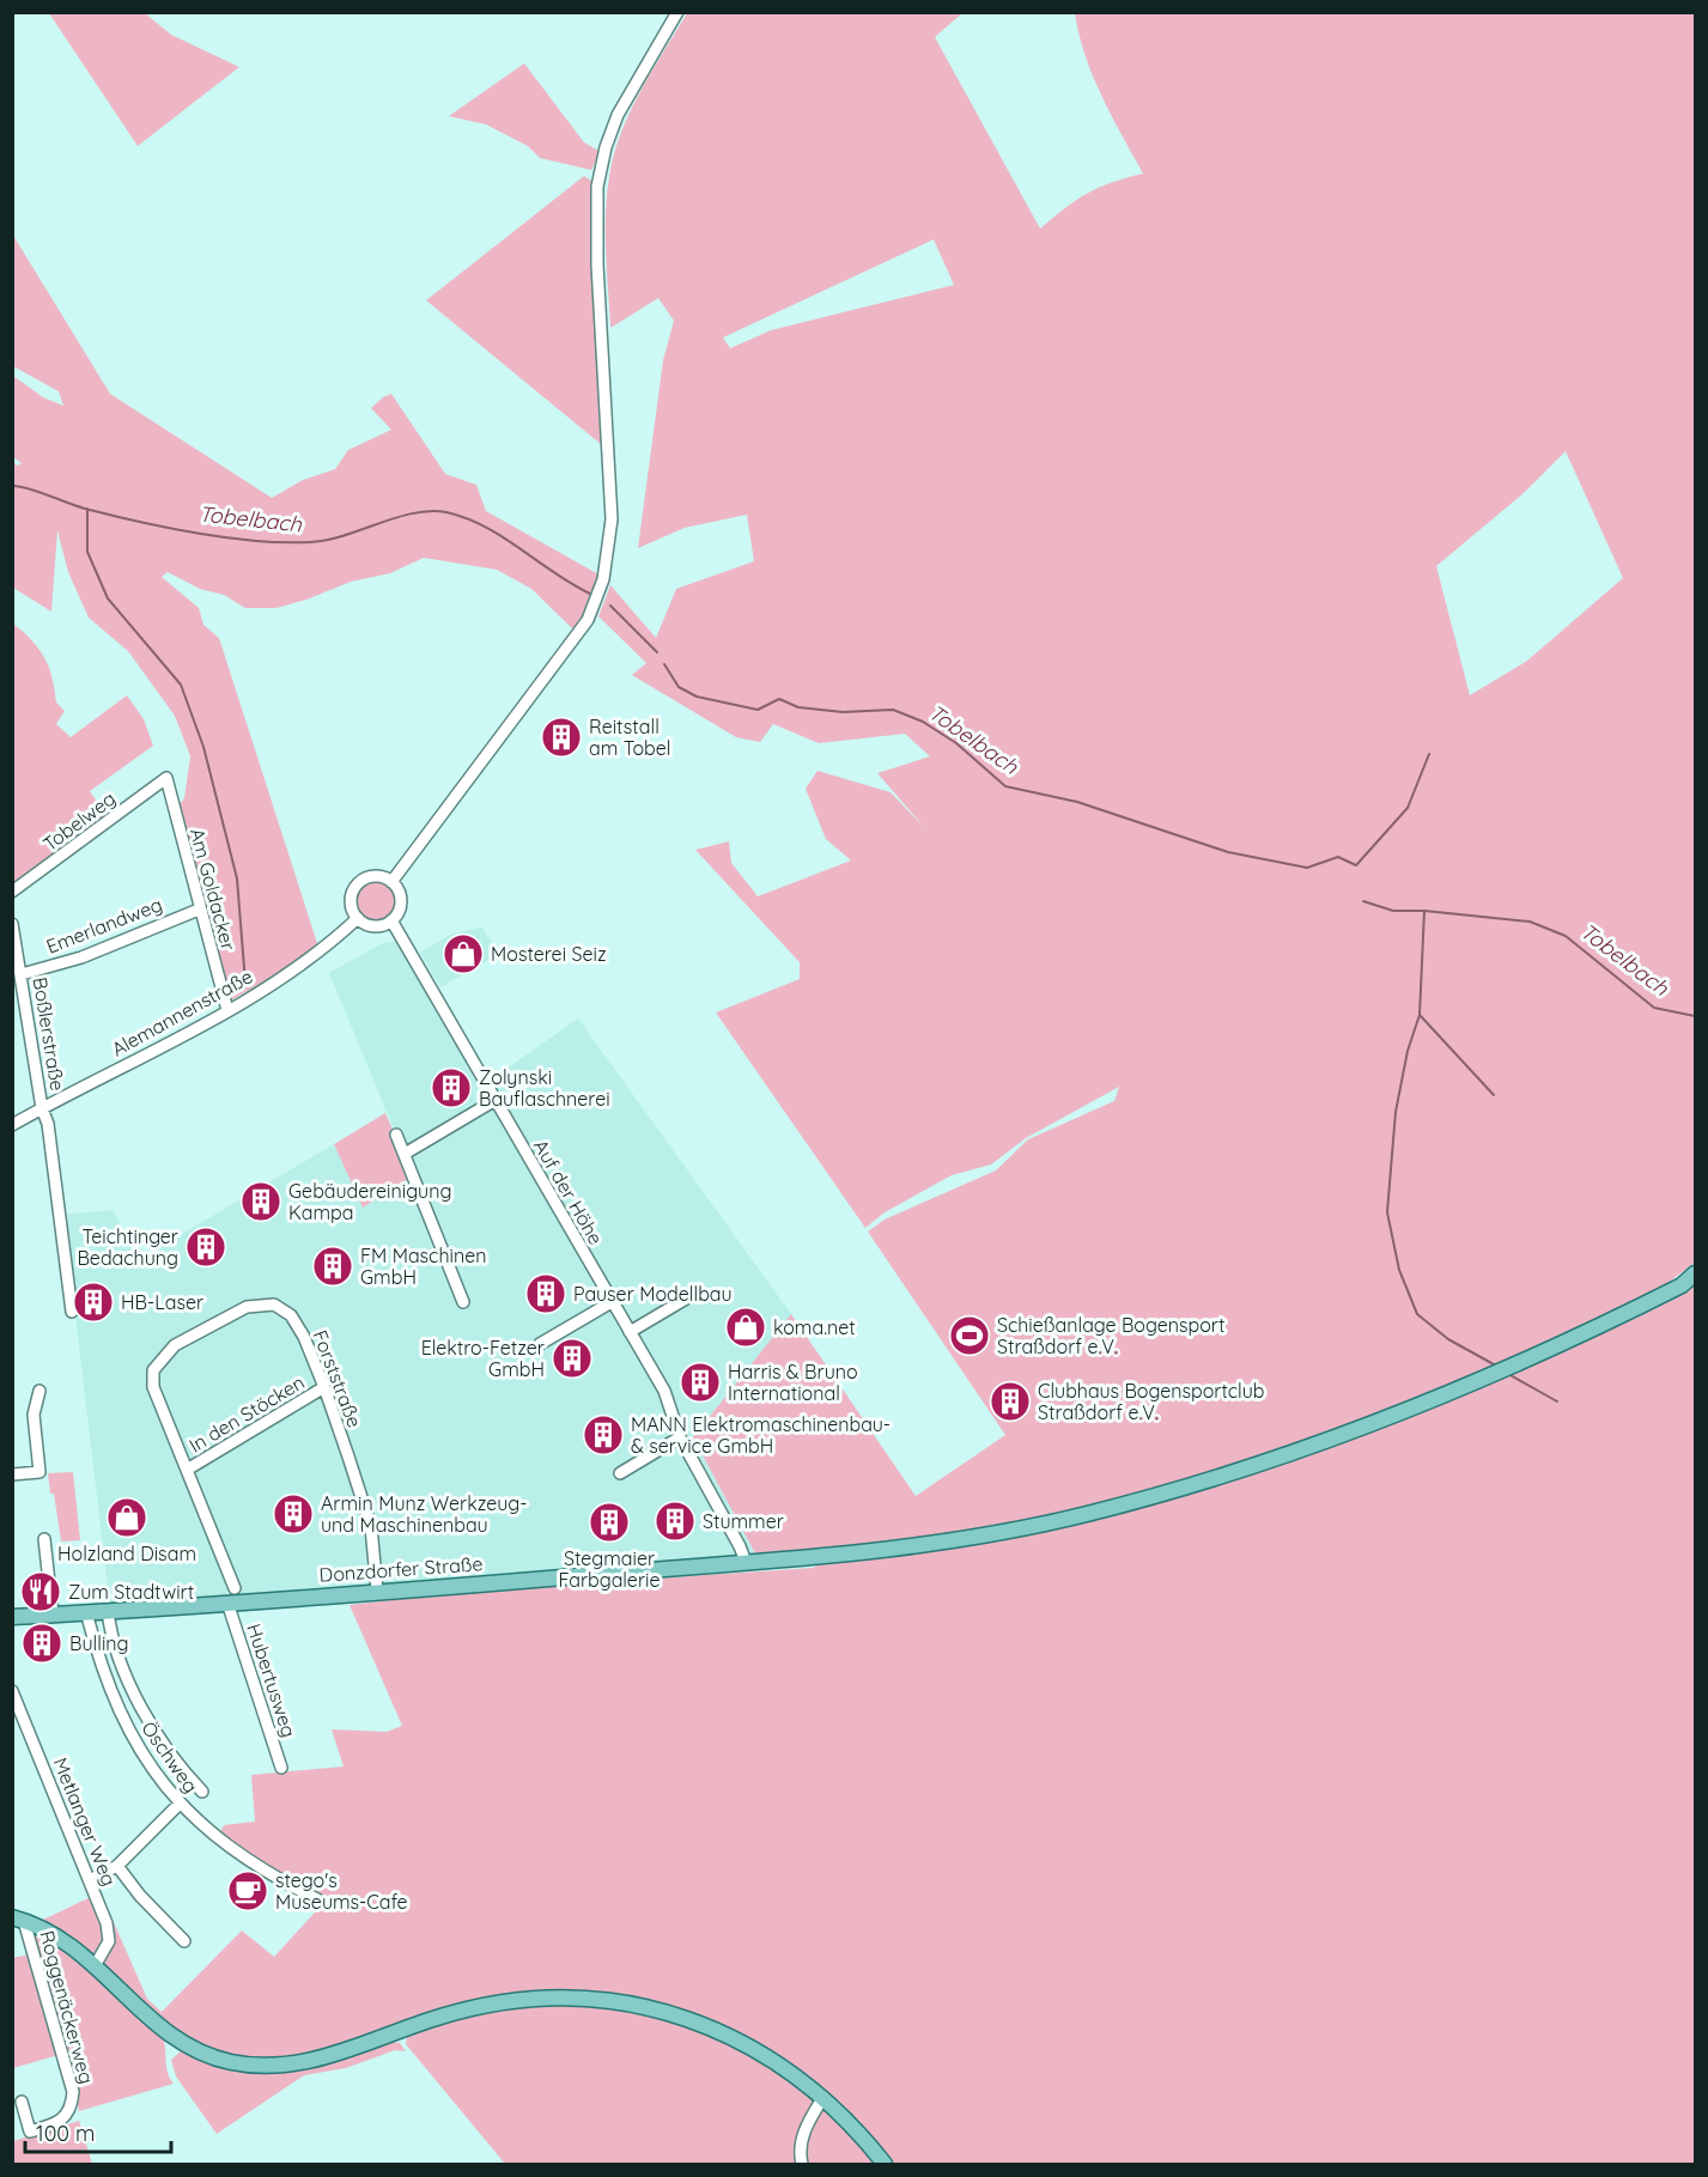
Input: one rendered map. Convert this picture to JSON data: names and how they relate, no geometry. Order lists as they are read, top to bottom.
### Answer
{
  "streets": {
    "main road": ["Donzdorfer Straße"],
    "street": [
      "Tobelweg",
      "Am Goldacker",
      "Emerlandweg",
      "Alemannenstraße",
      "Boßlerstraße",
      "Auf der Höhe",
      "Forststraße",
      "In den Stöcken",
      "Hubertusweg",
      "Öschweg",
      "Metlanger Weg",
      "Roggenäckerweg"
    ]
  },
  "crossings": [
    ["Tobelweg", "Am Goldacker"],
    ["Am Goldacker", "Emerlandweg"],
    ["Am Goldacker", "Alemannenstraße"],
    ["Emerlandweg", "Boßlerstraße"],
    ["Alemannenstraße", "Boßlerstraße"],
    ["Alemannenstraße", "Auf der Höhe"],
    ["Auf der Höhe", "Donzdorfer Straße"],
    ["Forststraße", "In den Stöcken"],
    ["Forststraße", "Donzdorfer Straße"],
    ["Donzdorfer Straße", "Hubertusweg"],
    ["Donzdorfer Straße", "Öschweg"]
  ],
  "water": ["Tobelbach"],
  "places": {
    "building": [
      "Reitstall am Tobel",
      "Zolynski Bauflaschnerei",
      "Gebäudereinigung Kampa",
      "Teichtinger Bedachung",
      "FM Maschinen GmbH",
      "Pauser Modellbau",
      "HB-Laser",
      "Elektro-Fetzer GmbH",
      "Harris & Bruno International",
      "Clubhaus Bogensportclub Straßdorf e.V.",
      "MANN Elektromaschinenbau- & service GmbH",
      "Armin Munz Werkzeug- und Maschinenbau",
      "Stummer",
      "Stegmaier Farbgalerie",
      "Bulling"
    ],
    "shop": ["Mosterei Seiz", "koma.net", "Holzland Disam"],
    "sports": ["Schießanlage Bogensport Straßdorf e.V."],
    "restaurant": ["Zum Stadtwirt"],
    "cafe": ["stego's Museums-Cafe"]
  },
  "scale_bar": "100 m"
}
